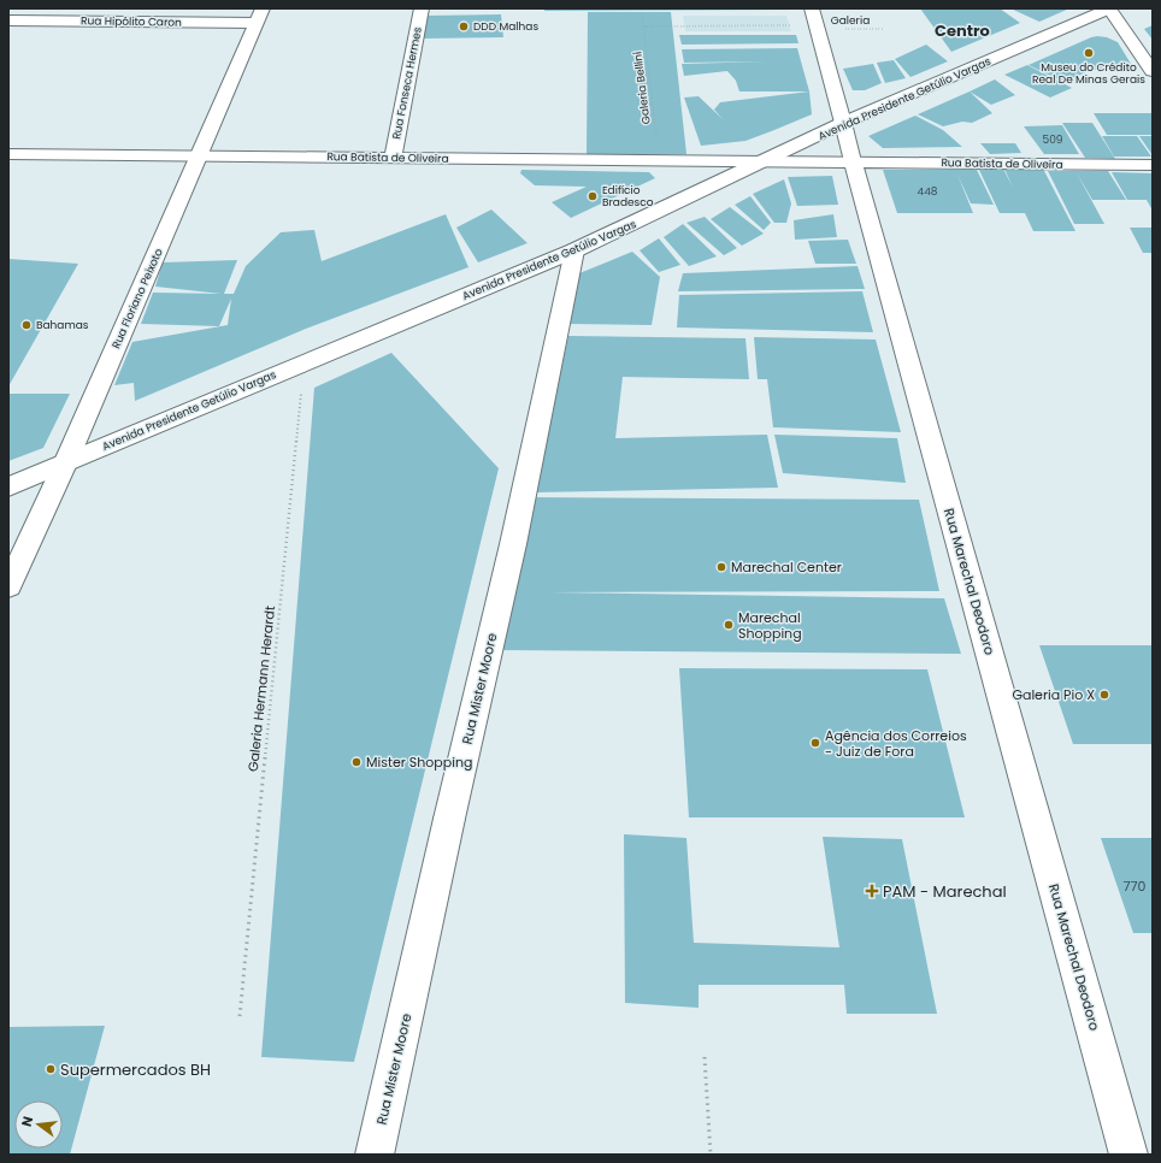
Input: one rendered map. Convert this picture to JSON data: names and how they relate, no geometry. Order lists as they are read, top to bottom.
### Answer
{
  "streets": {
    "street": [
      "Rua Hipólito Caron",
      "Rua Fonseca Hermes",
      "Avenida Presidente Getúlio Vargas",
      "Rua Batista de Oliveira",
      "Rua Floriano Peixoto",
      "Rua Marechal Deodoro",
      "Rua Mister Moore"
    ],
    "path": ["Galeria", "Galeria Bellini", "Galeria Hermann Herardt"]
  },
  "crossings": [
    ["Galeria", "Galeria Bellini"],
    ["Galeria", "Rua Marechal Deodoro"],
    ["Rua Hipólito Caron", "Rua Floriano Peixoto"],
    ["Rua Fonseca Hermes", "Rua Batista de Oliveira"],
    ["Galeria Bellini", "Rua Batista de Oliveira"],
    ["Avenida Presidente Getúlio Vargas", "Rua Batista de Oliveira"],
    ["Avenida Presidente Getúlio Vargas", "Rua Floriano Peixoto"],
    ["Avenida Presidente Getúlio Vargas", "Rua Marechal Deodoro"],
    ["Avenida Presidente Getúlio Vargas", "Galeria Hermann Herardt"],
    ["Avenida Presidente Getúlio Vargas", "Rua Mister Moore"],
    ["Rua Batista de Oliveira", "Rua Floriano Peixoto"],
    ["Rua Batista de Oliveira", "Rua Marechal Deodoro"]
  ],
  "districts": ["Centro"],
  "places": {
    "other": [
      "DDD Malhas",
      "Museu do Crédito Real De Minas Gerais",
      "Edifício Bradesco",
      "Bahamas",
      "Marechal Center",
      "Marechal Shopping",
      "Galeria Pio X",
      "Agência dos Correios - Juiz de Fora",
      "Mister Shopping",
      "Supermercados BH"
    ],
    "health": ["PAM - Marechal"]
  },
  "house_numbers": ["509", "448", "770"],
  "north": "left"
}
